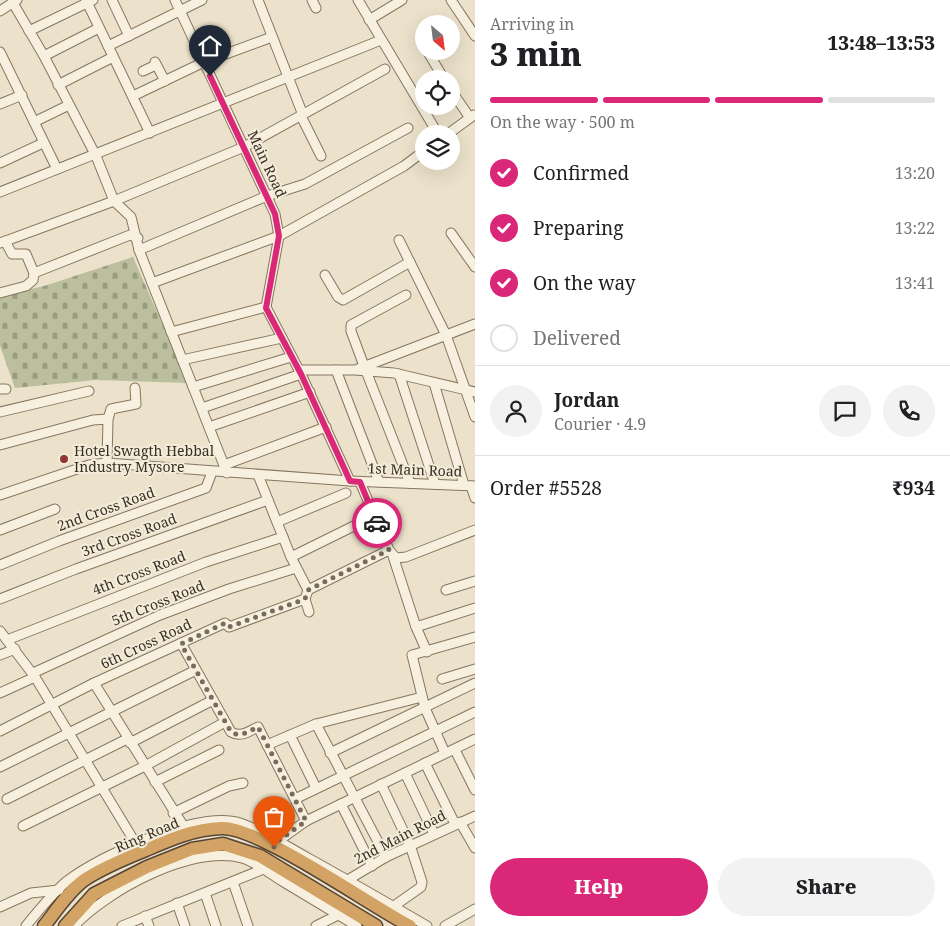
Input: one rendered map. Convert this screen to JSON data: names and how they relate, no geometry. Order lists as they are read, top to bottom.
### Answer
{
  "streets": {
    "highway": ["Ring Road"],
    "street": [
      "Main Road",
      "1st Main Road",
      "2nd Cross Road",
      "3rd Cross Road",
      "4th Cross Road",
      "5th Cross Road",
      "6th Cross Road",
      "2nd Main Road"
    ]
  },
  "crossings": [
    ["1st Main Road", "2nd Cross Road"],
    ["Ring Road", "2nd Main Road"]
  ],
  "places": ["Hotel Swagth Hebbal Industry Mysore"],
  "north": "bottom right",
  "page": {
    "heading": ["3 min", "Arriving in", "13:48–13:53"],
    "panel": [
      "Jordan",
      "Courier · 4.9",
      "Order #5528",
      "₹934"
    ],
    "bar": "On the way · 500 m",
    "list": [
      ["Confirmed", "13:20"],
      ["Preparing", "13:22"],
      ["On the way", "13:41"],
      "Delivered"
    ],
    "buttons": ["Help", "Share"]
  }
}
